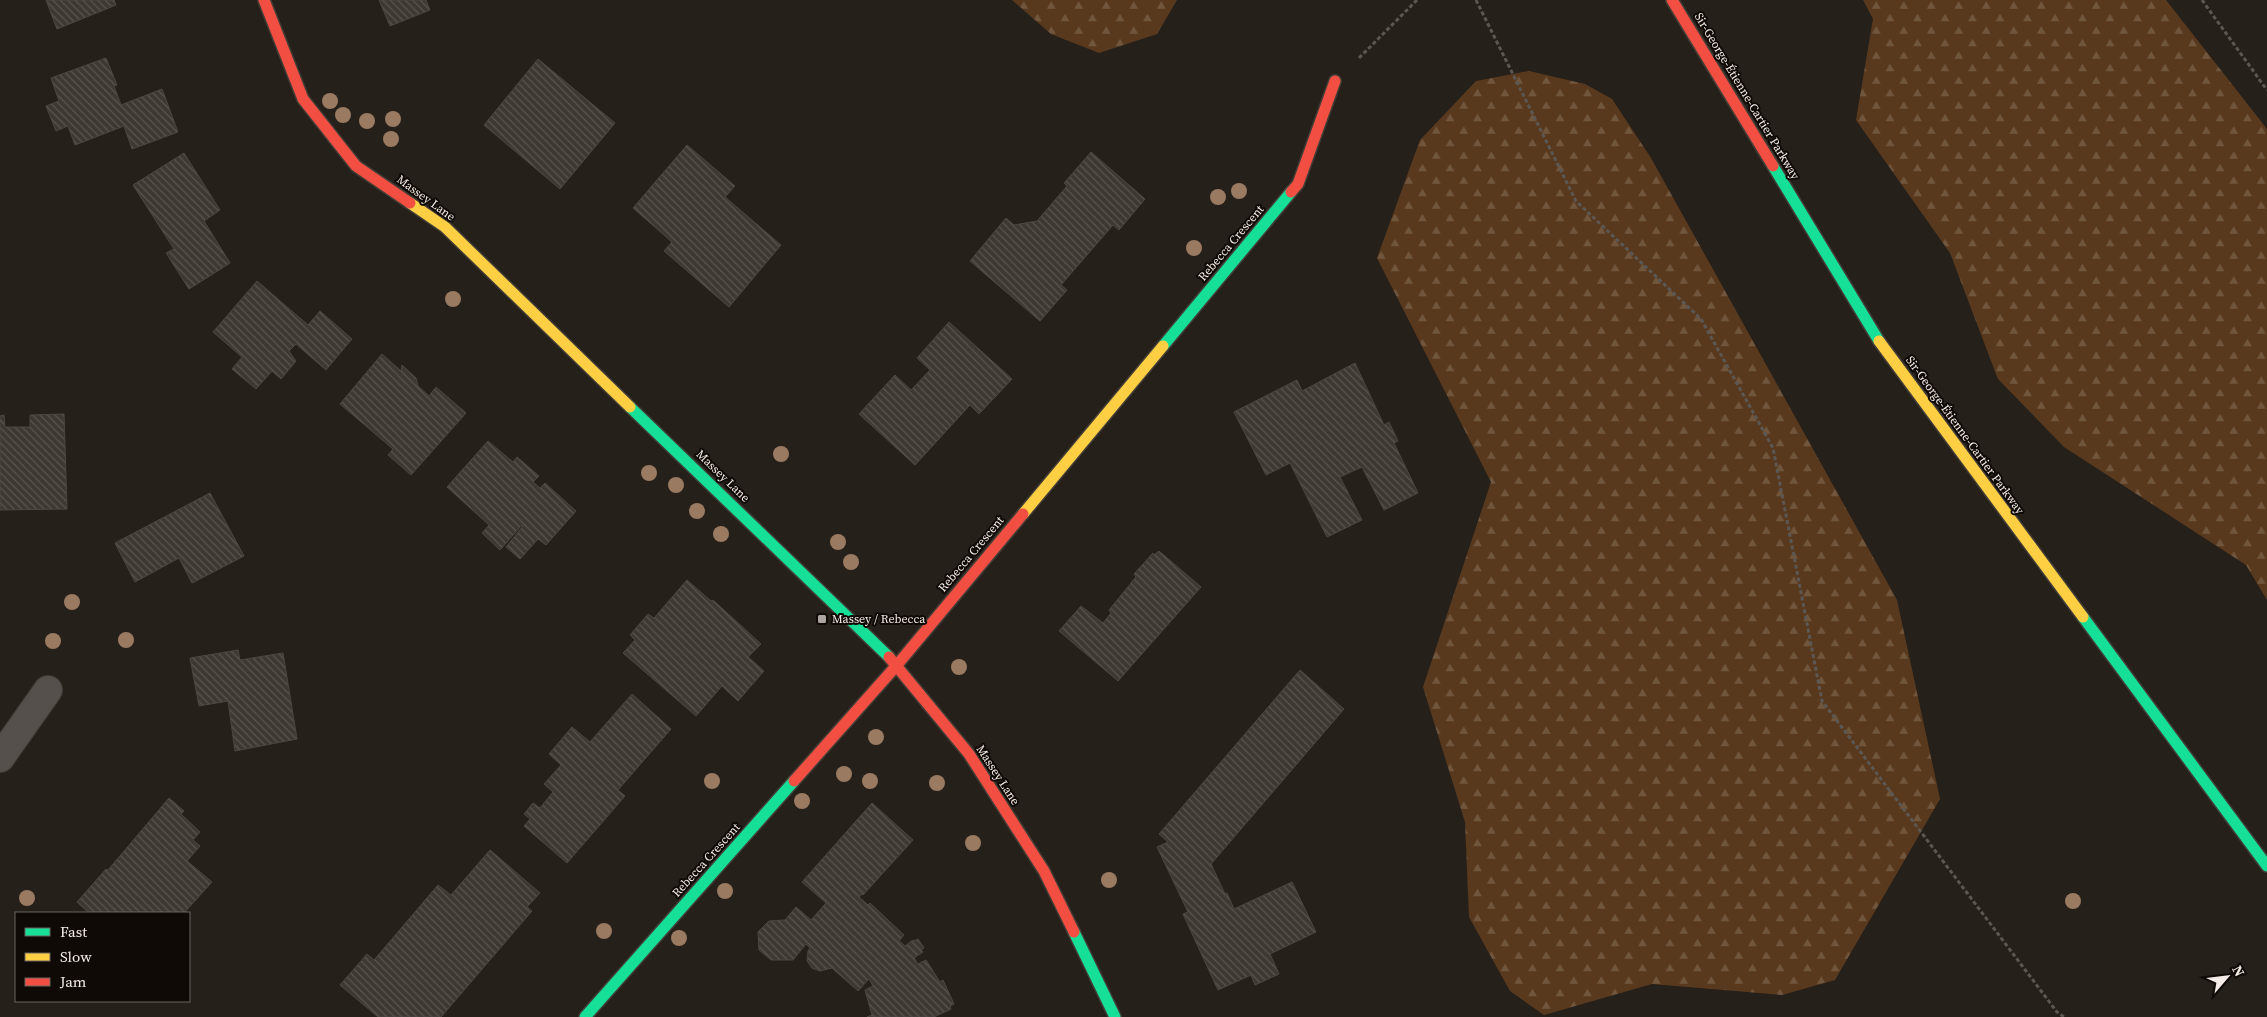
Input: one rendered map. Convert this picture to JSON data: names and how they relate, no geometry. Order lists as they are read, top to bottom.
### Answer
{
  "streets": {
    "street": ["Sir-George-Étienne-Cartier Parkway", "Massey Lane", "Rebecca Crescent"]
  },
  "crossings": [
    ["Massey Lane", "Rebecca Crescent"]
  ],
  "places": {
    "transit": ["Massey / Rebecca"]
  },
  "legend": ["Fast", "Slow", "Jam"],
  "north": "top right"
}
